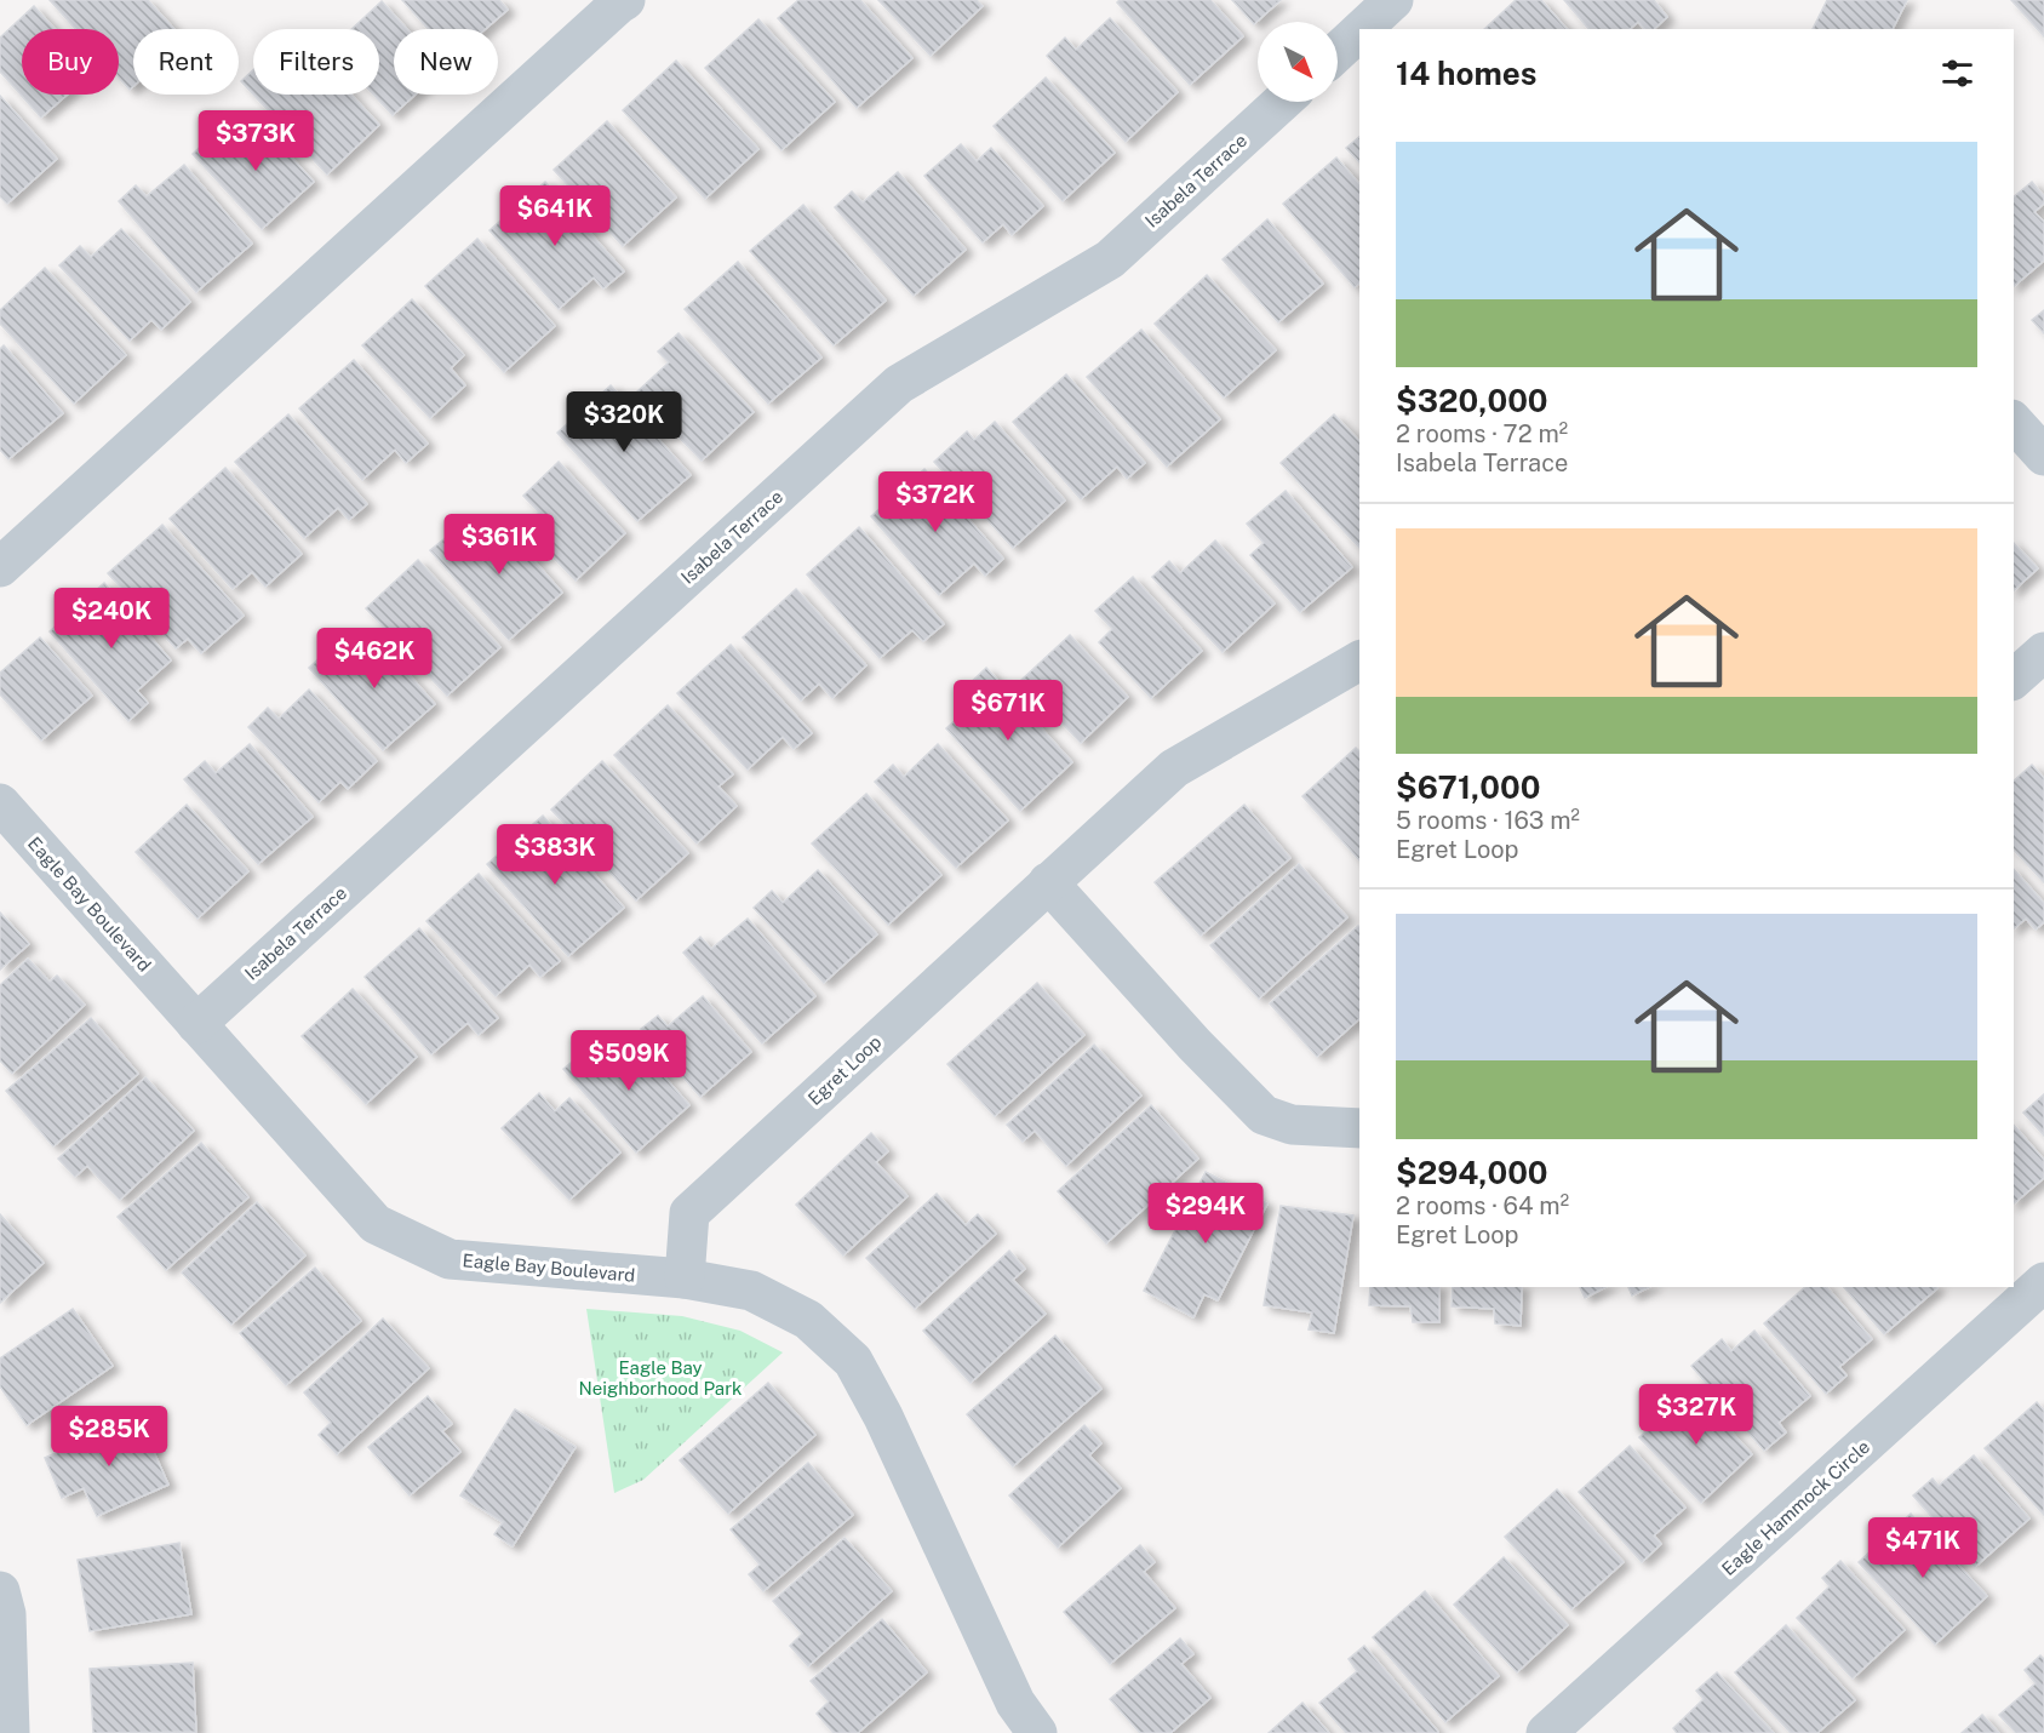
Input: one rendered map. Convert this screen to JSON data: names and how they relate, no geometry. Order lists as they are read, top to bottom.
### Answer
{
  "streets": {
    "street": [
      "Isabela Terrace",
      "Eagle Bay Boulevard",
      "Egret Loop",
      "Eagle Hammock Circle"
    ]
  },
  "crossings": [
    ["Isabela Terrace", "Eagle Bay Boulevard"],
    ["Eagle Bay Boulevard", "Egret Loop"]
  ],
  "parks": ["Eagle Bay Neighborhood Park"],
  "north": "bottom right",
  "page": {
    "chip": [
      "Buy",
      "Rent",
      "Filters",
      "New"
    ],
    "heading": "14 homes",
    "price": [
      "$373K",
      "$641K",
      "$320K",
      "$372K",
      "$361K",
      "$240K",
      "$462K",
      "$671K",
      "$383K",
      "$509K",
      "$294K",
      "$327K",
      "$285K",
      "$471K"
    ],
    "list": [
      {
        "name": "$320,000",
        "note": "2 rooms · 72 m² · Isabela Terrace"
      },
      {
        "name": "$671,000",
        "note": "5 rooms · 163 m² · Egret Loop"
      },
      {
        "name": "$294,000",
        "note": "2 rooms · 64 m² · Egret Loop"
      }
    ]
  }
}
